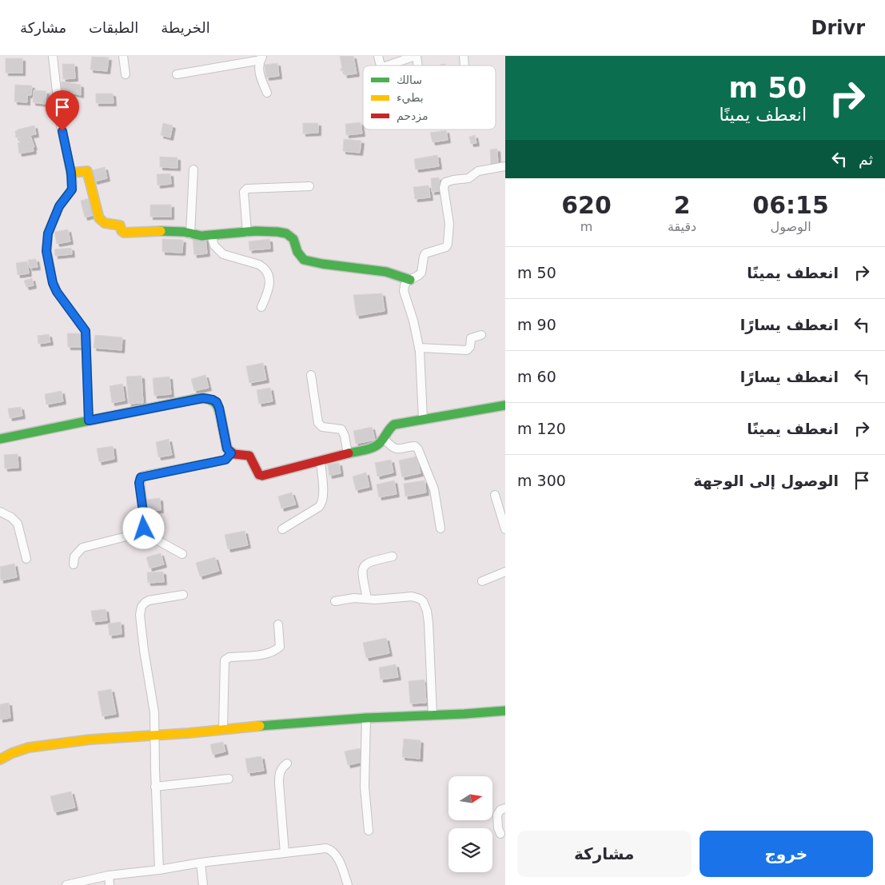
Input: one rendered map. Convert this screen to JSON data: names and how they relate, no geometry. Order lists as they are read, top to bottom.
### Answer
{
  "legend": ["سالك", "بطيء", "مزدحم"],
  "north": "right",
  "page": {
    "header": "Drivr",
    "nav": ["الخريطة", "الطبقات", "مشاركة"],
    "turn": ["50 m", "انعطف يمينًا"],
    "then": "ثم",
    "eta": [
      "06:15",
      "الوصول",
      "2",
      "دقيقة",
      "620",
      "m"
    ],
    "list": [
      {
        "name": "انعطف يمينًا",
        "value": "50 m"
      },
      {
        "name": "انعطف يسارًا",
        "value": "90 m"
      },
      {
        "name": "انعطف يسارًا",
        "value": "60 m"
      },
      {
        "name": "انعطف يمينًا",
        "value": "120 m"
      },
      {
        "name": "الوصول إلى الوجهة",
        "value": "300 m"
      }
    ],
    "buttons": ["خروج", "مشاركة"]
  }
}
